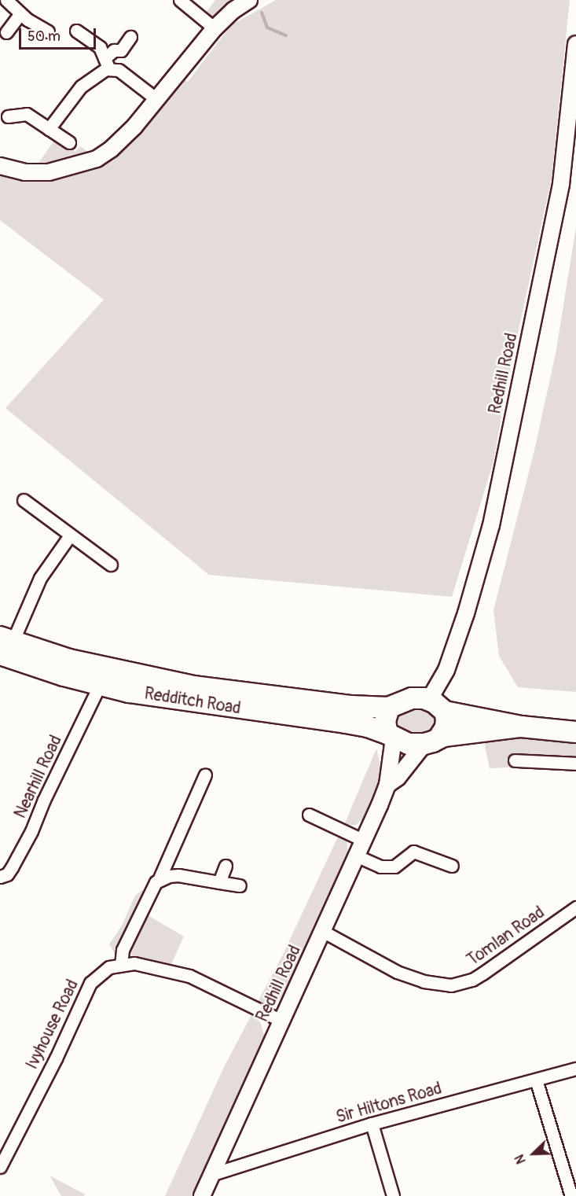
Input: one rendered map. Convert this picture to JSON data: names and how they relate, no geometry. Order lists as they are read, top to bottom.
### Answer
{
  "streets": {
    "highway": ["Redditch Road"],
    "street": [
      "Redhill Road",
      "Nearhill Road",
      "Tomlan Road",
      "Ivyhouse Road",
      "Sir Hiltons Road"
    ]
  },
  "crossings": [
    ["Redhill Road", "Redditch Road"],
    ["Redhill Road", "Tomlan Road"],
    ["Redhill Road", "Ivyhouse Road"],
    ["Redhill Road", "Sir Hiltons Road"],
    ["Redditch Road", "Nearhill Road"]
  ],
  "scale_bar": "50 m",
  "north": "bottom left"
}
